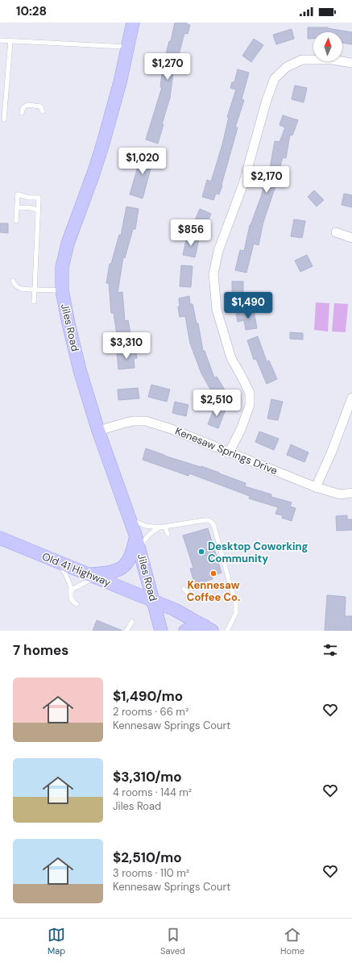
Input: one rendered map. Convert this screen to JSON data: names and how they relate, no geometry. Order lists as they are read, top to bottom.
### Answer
{
  "streets": {
    "street": ["Jiles Road", "Kenesaw Springs Drive", "Old 41 Highway"]
  },
  "crossings": [
    ["Jiles Road", "Kenesaw Springs Drive"],
    ["Jiles Road", "Old 41 Highway"]
  ],
  "places": ["Desktop Coworking Community", "Kennesaw Coffee Co."],
  "north": "top",
  "page": {
    "status": "10:28",
    "price": [
      "$1,270",
      "$1,020",
      "$2,170",
      "$856",
      "$1,490",
      "$3,310",
      "$2,510"
    ],
    "heading": "7 homes",
    "list": [
      {
        "name": "$1,490/mo",
        "note": "2 rooms · 66 m² · Kennesaw Springs Court"
      },
      {
        "name": "$3,310/mo",
        "note": "4 rooms · 144 m² · Jiles Road"
      },
      {
        "name": "$2,510/mo",
        "note": "3 rooms · 110 m² · Kennesaw Springs Court"
      }
    ],
    "tabs": ["Map", "Saved", "Home"]
  }
}
